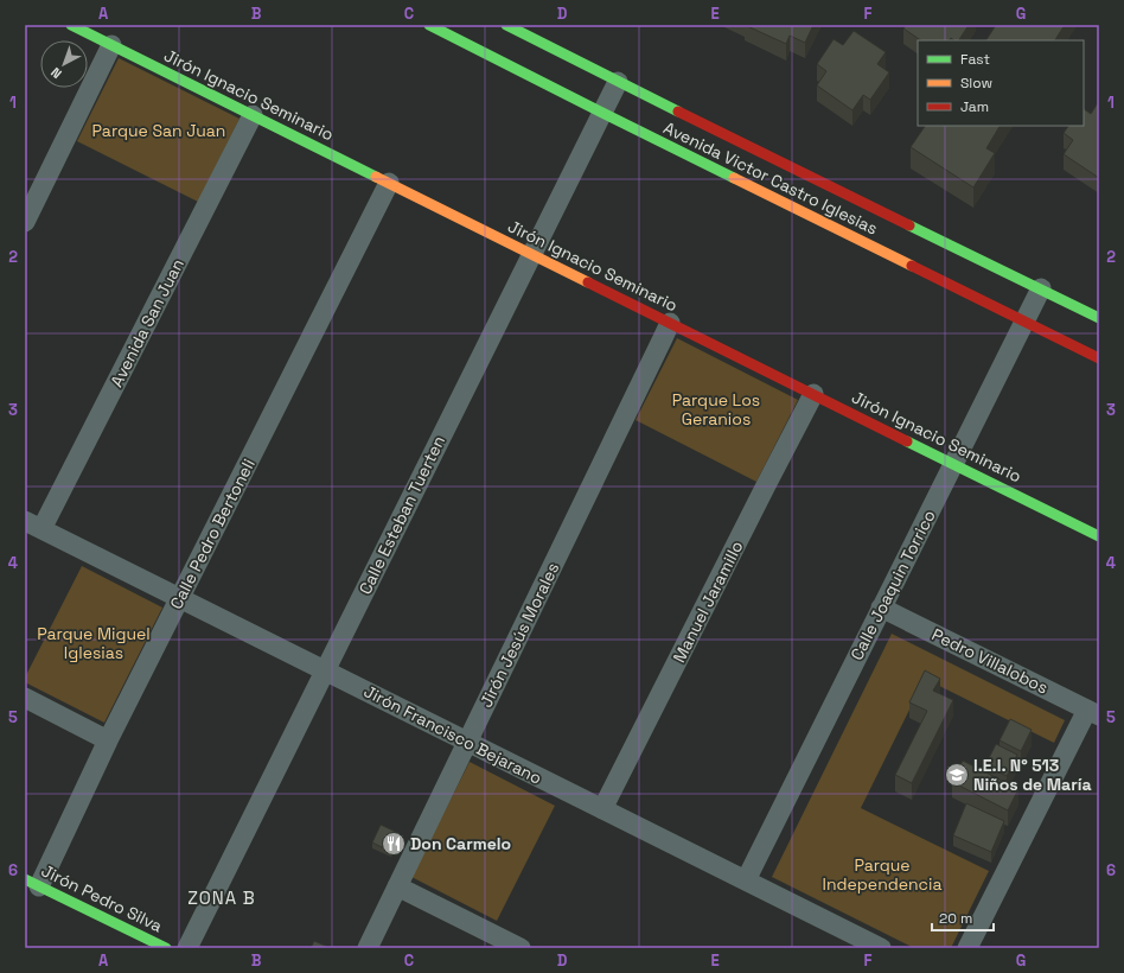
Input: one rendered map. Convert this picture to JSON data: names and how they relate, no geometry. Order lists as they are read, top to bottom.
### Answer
{
  "streets": {
    "street": [
      "Jirón Ignacio Seminario",
      "Avenida Victor Castro Iglesias",
      "Avenida San Juan",
      "Calle Esteban Tuerten",
      "Calle Pedro Bertoneli",
      "Calle Joaquin Torrico",
      "Manuel Jaramillo",
      "Jirón Jesús Morales",
      "Pedro Villalobos",
      "Jirón Francisco Bejarano",
      "Jirón Pedro Silva"
    ]
  },
  "crossings": [
    ["Jirón Ignacio Seminario", "Avenida San Juan"],
    ["Jirón Ignacio Seminario", "Calle Esteban Tuerten"],
    ["Jirón Ignacio Seminario", "Calle Pedro Bertoneli"],
    ["Jirón Ignacio Seminario", "Calle Joaquin Torrico"],
    ["Jirón Ignacio Seminario", "Manuel Jaramillo"],
    ["Jirón Ignacio Seminario", "Jirón Jesús Morales"],
    ["Avenida Victor Castro Iglesias", "Calle Esteban Tuerten"],
    ["Avenida Victor Castro Iglesias", "Calle Joaquin Torrico"],
    ["Avenida San Juan", "Jirón Francisco Bejarano"],
    ["Calle Esteban Tuerten", "Jirón Francisco Bejarano"],
    ["Calle Pedro Bertoneli", "Jirón Francisco Bejarano"],
    ["Calle Pedro Bertoneli", "Jirón Pedro Silva"],
    ["Calle Joaquin Torrico", "Pedro Villalobos"],
    ["Calle Joaquin Torrico", "Jirón Francisco Bejarano"],
    ["Manuel Jaramillo", "Jirón Francisco Bejarano"],
    ["Jirón Jesús Morales", "Jirón Francisco Bejarano"]
  ],
  "districts": ["ZONA B"],
  "parks": [
    "Parque San Juan",
    "Parque Los Geranios",
    "Parque Miguel Iglesias",
    "Parque Independencia"
  ],
  "places": {
    "school or university": ["I.E.I. N° 513 Niños de María"],
    "restaurant": ["Don Carmelo"]
  },
  "legend": ["Fast", "Slow", "Jam"],
  "scale_bar": "20 m",
  "north": "bottom left",
  "grid": {
    "columns": [
      "A",
      "B",
      "C",
      "D",
      "E",
      "F",
      "G"
    ],
    "rows": [
      "1",
      "2",
      "3",
      "4",
      "5",
      "6"
    ]
  }
}
